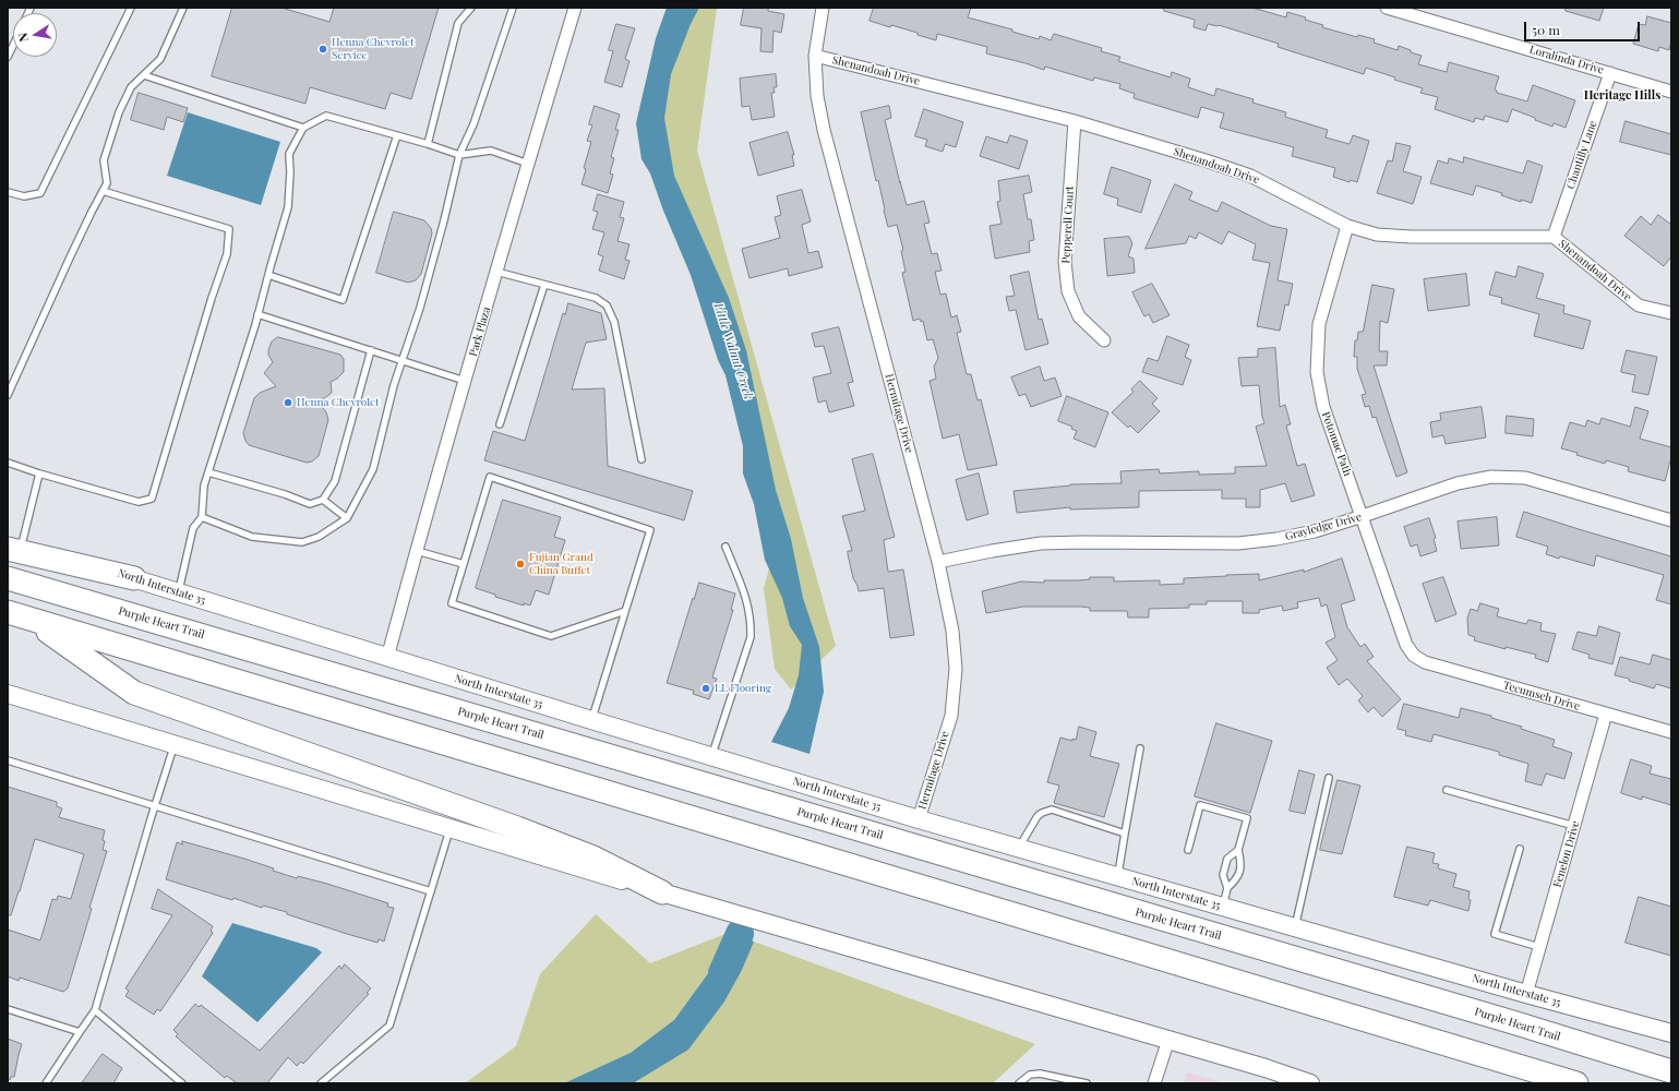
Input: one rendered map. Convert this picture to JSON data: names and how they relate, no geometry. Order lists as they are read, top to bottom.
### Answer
{
  "streets": {
    "highway": ["Purple Heart Trail"],
    "main road": ["North Interstate 35"],
    "street": [
      "Loralinda Drive",
      "Shenandoah Drive",
      "Chantilly Lane",
      "Pepperell Court",
      "Park Plaza",
      "Hermitage Drive",
      "Potomac Path",
      "Grayledge Drive",
      "Tecumseh Drive",
      "Fenelon Drive"
    ]
  },
  "crossings": [
    ["Loralinda Drive", "Chantilly Lane"],
    ["Shenandoah Drive", "Chantilly Lane"],
    ["Shenandoah Drive", "Pepperell Court"],
    ["Shenandoah Drive", "Hermitage Drive"],
    ["Shenandoah Drive", "Potomac Path"],
    ["Park Plaza", "North Interstate 35"],
    ["Hermitage Drive", "Grayledge Drive"],
    ["Hermitage Drive", "North Interstate 35"],
    ["Potomac Path", "Grayledge Drive"],
    ["Potomac Path", "Tecumseh Drive"],
    ["North Interstate 35", "Fenelon Drive"],
    ["Tecumseh Drive", "Fenelon Drive"]
  ],
  "districts": ["Heritage Hills"],
  "water": ["Little Walnut Creek"],
  "places": [
    "Henna Chevrolet Service",
    "Henna Chevrolet",
    "Fujian Grand China Buffet",
    "LL Flooring"
  ],
  "scale_bar": "50 m",
  "north": "left"
}
